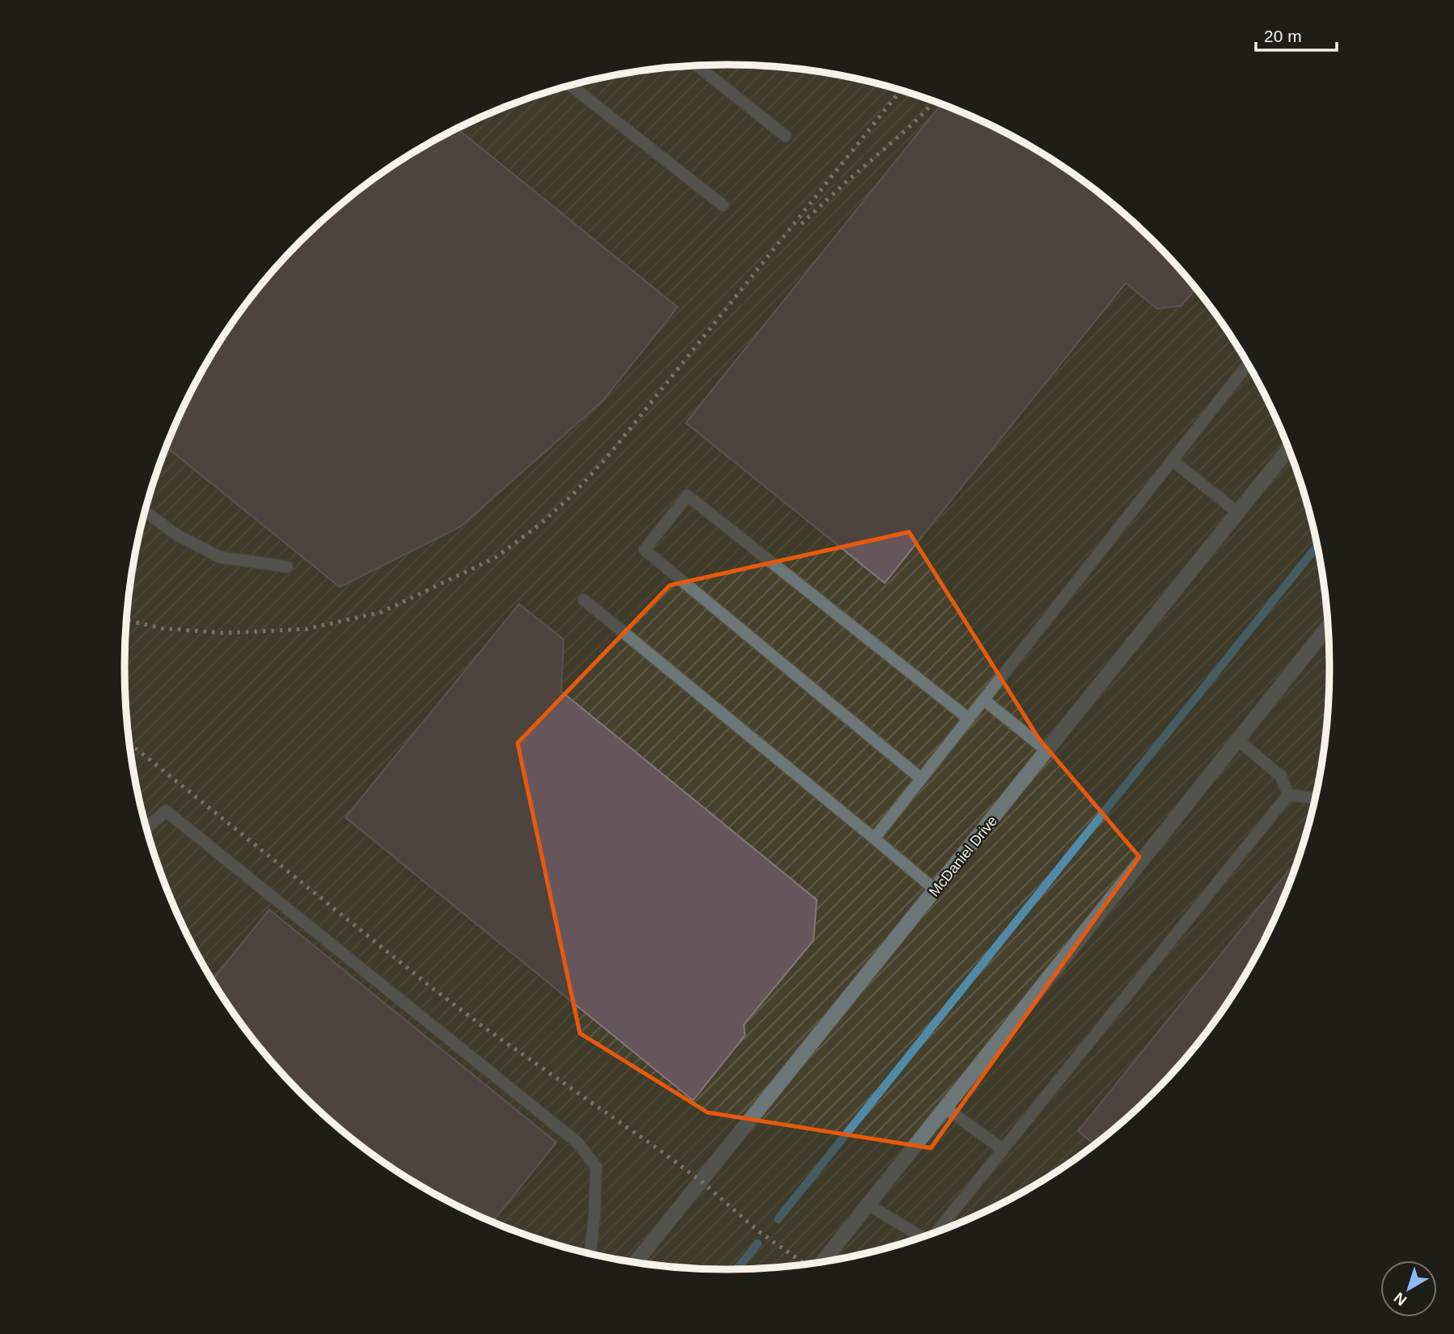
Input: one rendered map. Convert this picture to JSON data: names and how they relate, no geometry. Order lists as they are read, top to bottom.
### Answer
{
  "streets": {
    "street": ["McDaniel Drive"]
  },
  "scale_bar": "20 m",
  "north": "bottom left"
}
